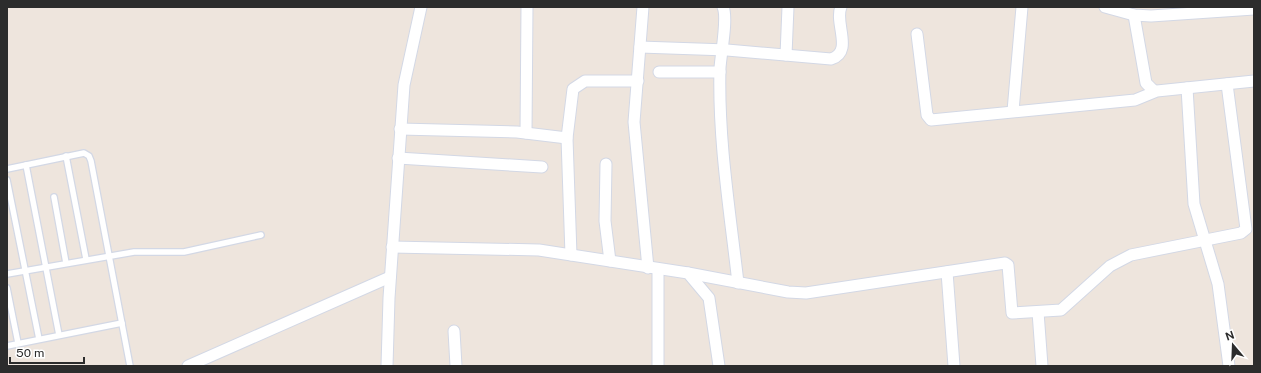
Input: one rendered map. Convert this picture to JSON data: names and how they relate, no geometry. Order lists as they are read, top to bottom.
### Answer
{
  "scale_bar": "50 m",
  "north": "top"
}
